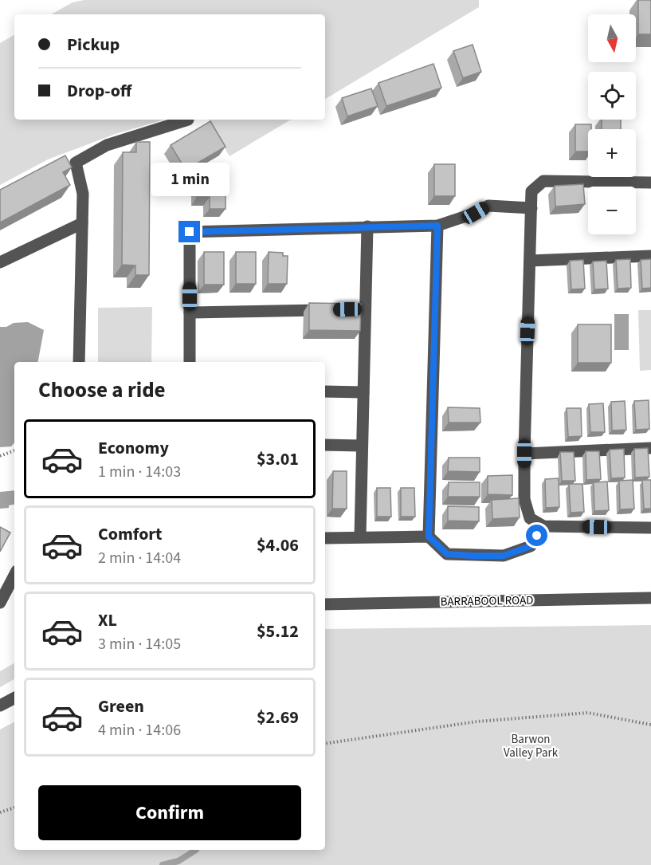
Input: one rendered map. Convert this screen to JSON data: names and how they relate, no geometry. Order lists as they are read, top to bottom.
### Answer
{
  "streets": {
    "street": ["BARRABOOL ROAD"]
  },
  "parks": ["Barwon Valley Park"],
  "north": "bottom",
  "page": {
    "map_buttons": ["+", "−"],
    "banner": ["Pickup", "Drop-off"],
    "bubble": "1 min",
    "heading": "Choose a ride",
    "list": [
      {
        "name": "Economy",
        "note": "1 min · 14:03",
        "value": "$3.01"
      },
      {
        "name": "Comfort",
        "note": "2 min · 14:04",
        "value": "$4.06"
      },
      {
        "name": "XL",
        "note": "3 min · 14:05",
        "value": "$5.12"
      },
      {
        "name": "Green",
        "note": "4 min · 14:06",
        "value": "$2.69"
      }
    ],
    "buttons": "Confirm"
  }
}
